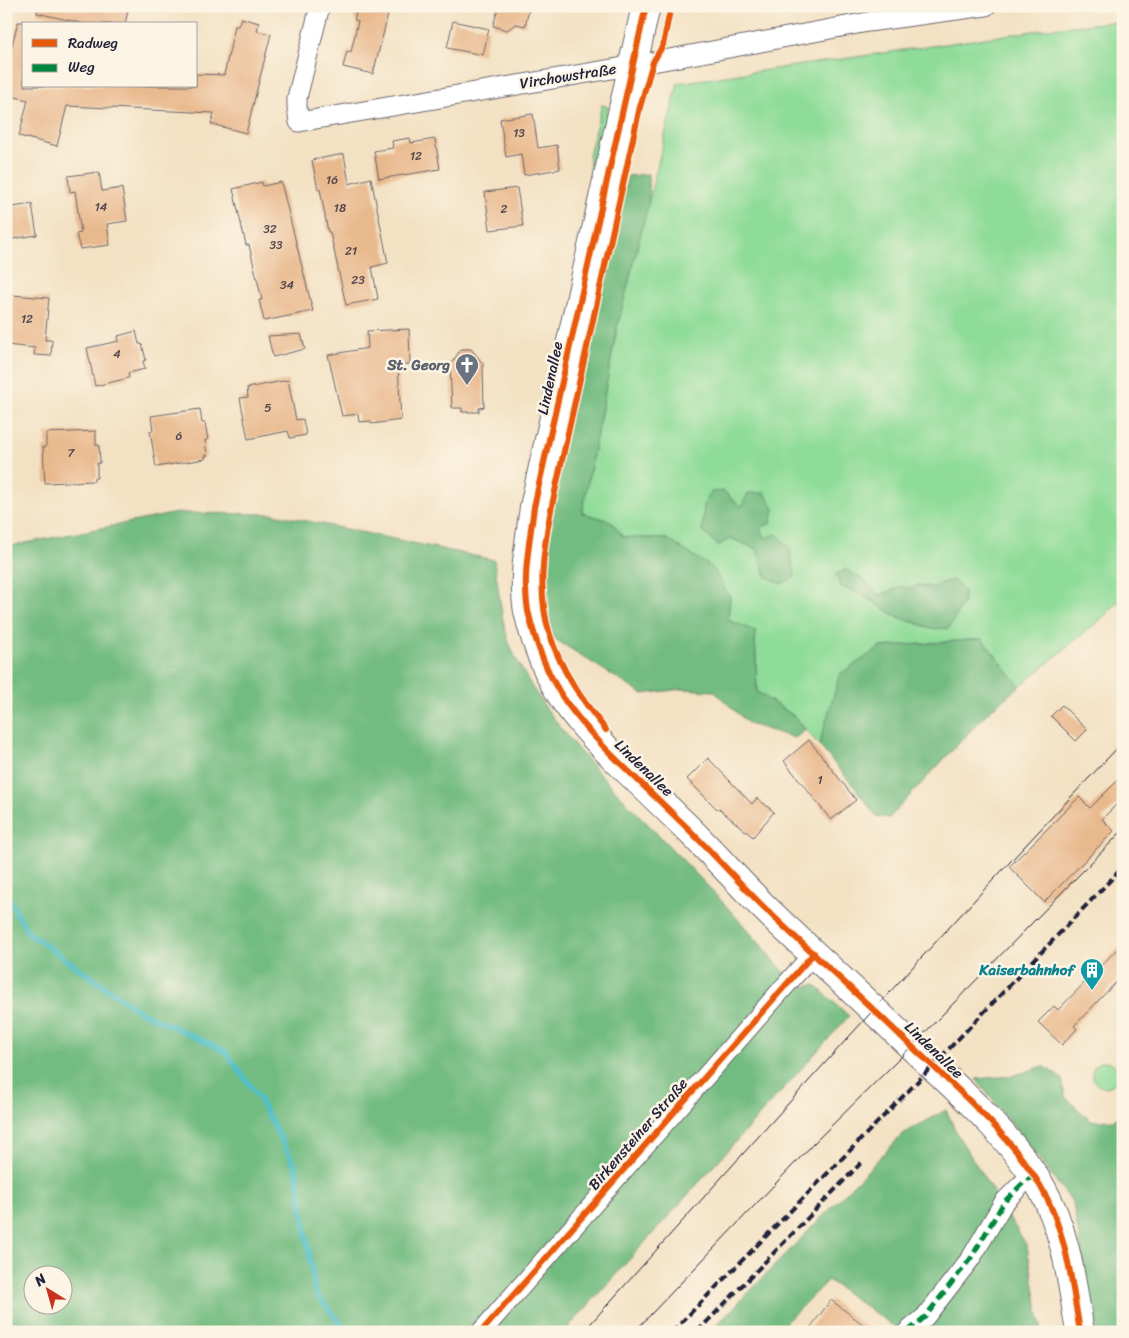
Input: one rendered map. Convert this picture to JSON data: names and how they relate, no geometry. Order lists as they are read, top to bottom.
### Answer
{
  "streets": {
    "street": ["Virchowstraße", "Lindenallee", "Birkensteiner Straße"]
  },
  "crossings": [
    ["Virchowstraße", "Lindenallee"],
    ["Lindenallee", "Birkensteiner Straße"]
  ],
  "places": {
    "church": ["St. Georg"],
    "building": ["Kaiserbahnhof"]
  },
  "house_numbers": [
    "13",
    "12",
    "16",
    "14",
    "18",
    "2",
    "32",
    "33",
    "21",
    "23",
    "34",
    "12",
    "4",
    "5",
    "6",
    "7",
    "1"
  ],
  "legend": ["Radweg", "Weg"],
  "north": "top left"
}
